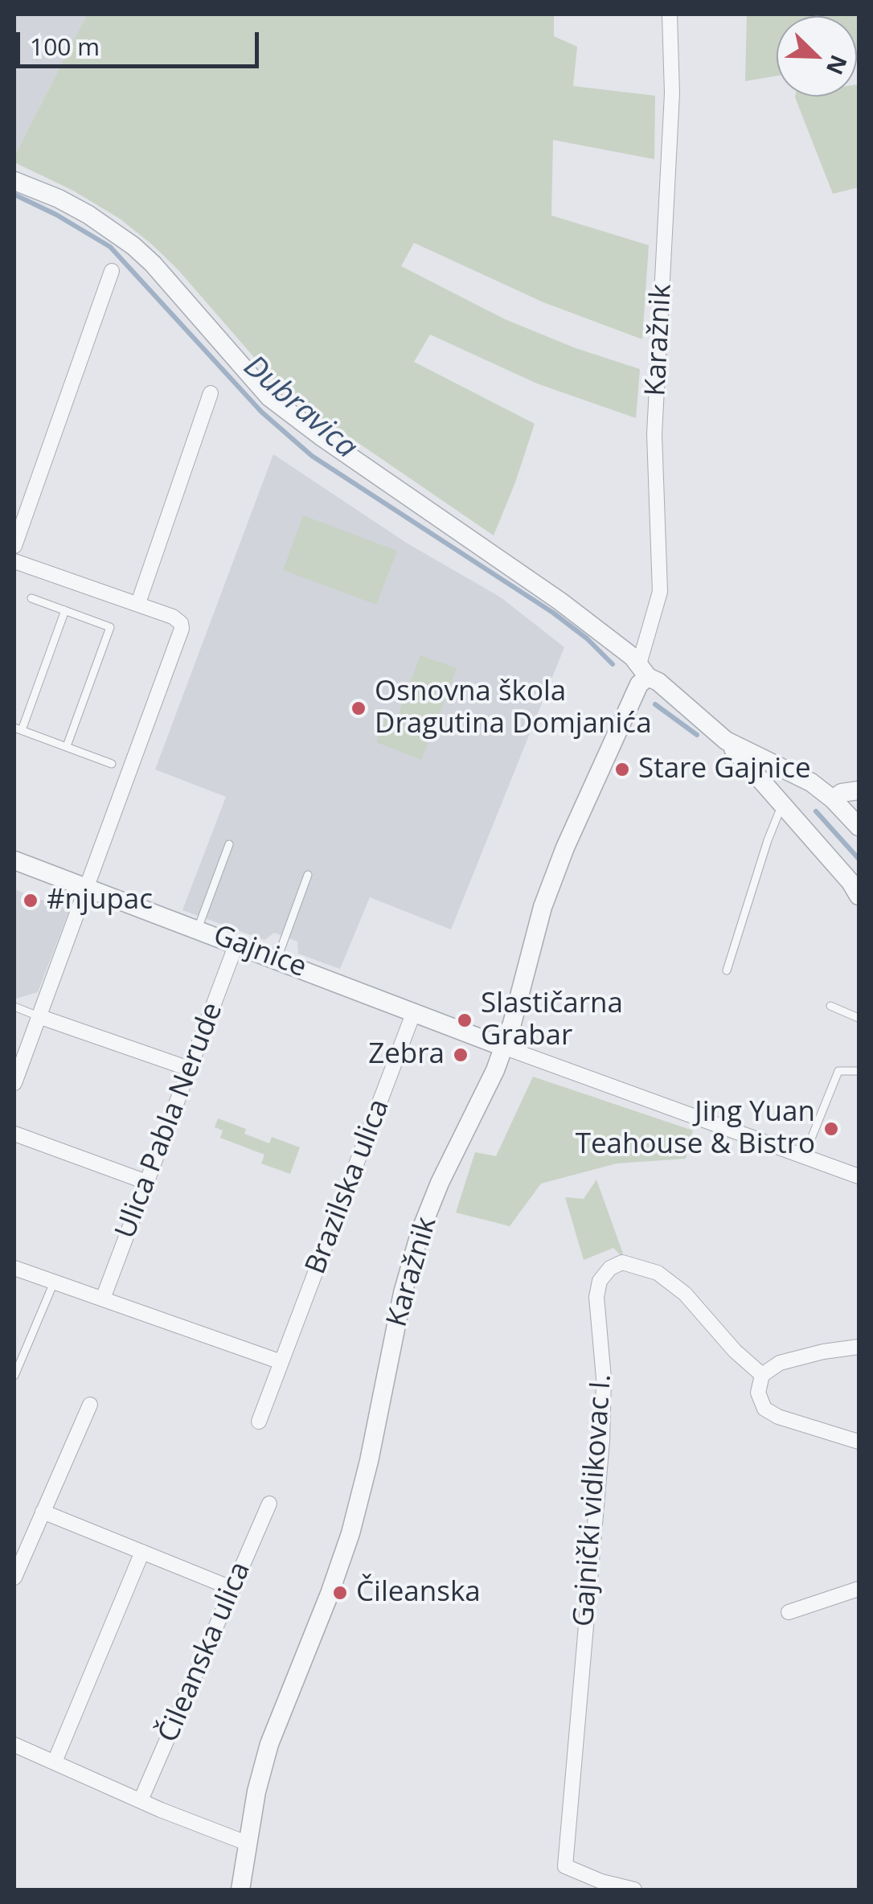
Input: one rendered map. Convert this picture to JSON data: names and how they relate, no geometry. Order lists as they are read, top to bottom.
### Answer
{
  "streets": {
    "street": [
      "Karažnik",
      "Gajnice",
      "Ulica Pabla Nerude",
      "Brazilska ulica",
      "Gajnički vidikovac I.",
      "Čileanska ulica"
    ]
  },
  "crossings": [
    ["Karažnik", "Gajnice"],
    ["Gajnice", "Ulica Pabla Nerude"],
    ["Gajnice", "Brazilska ulica"]
  ],
  "water": ["Dubravica"],
  "places": [
    "Osnovna škola Dragutina Domjanića",
    "Stare Gajnice",
    "#njupac",
    "Slastičarna Grabar",
    "Zebra",
    "Jing Yuan Teahouse & Bistro",
    "Čileanska"
  ],
  "scale_bar": "100 m",
  "north": "bottom right"
}
